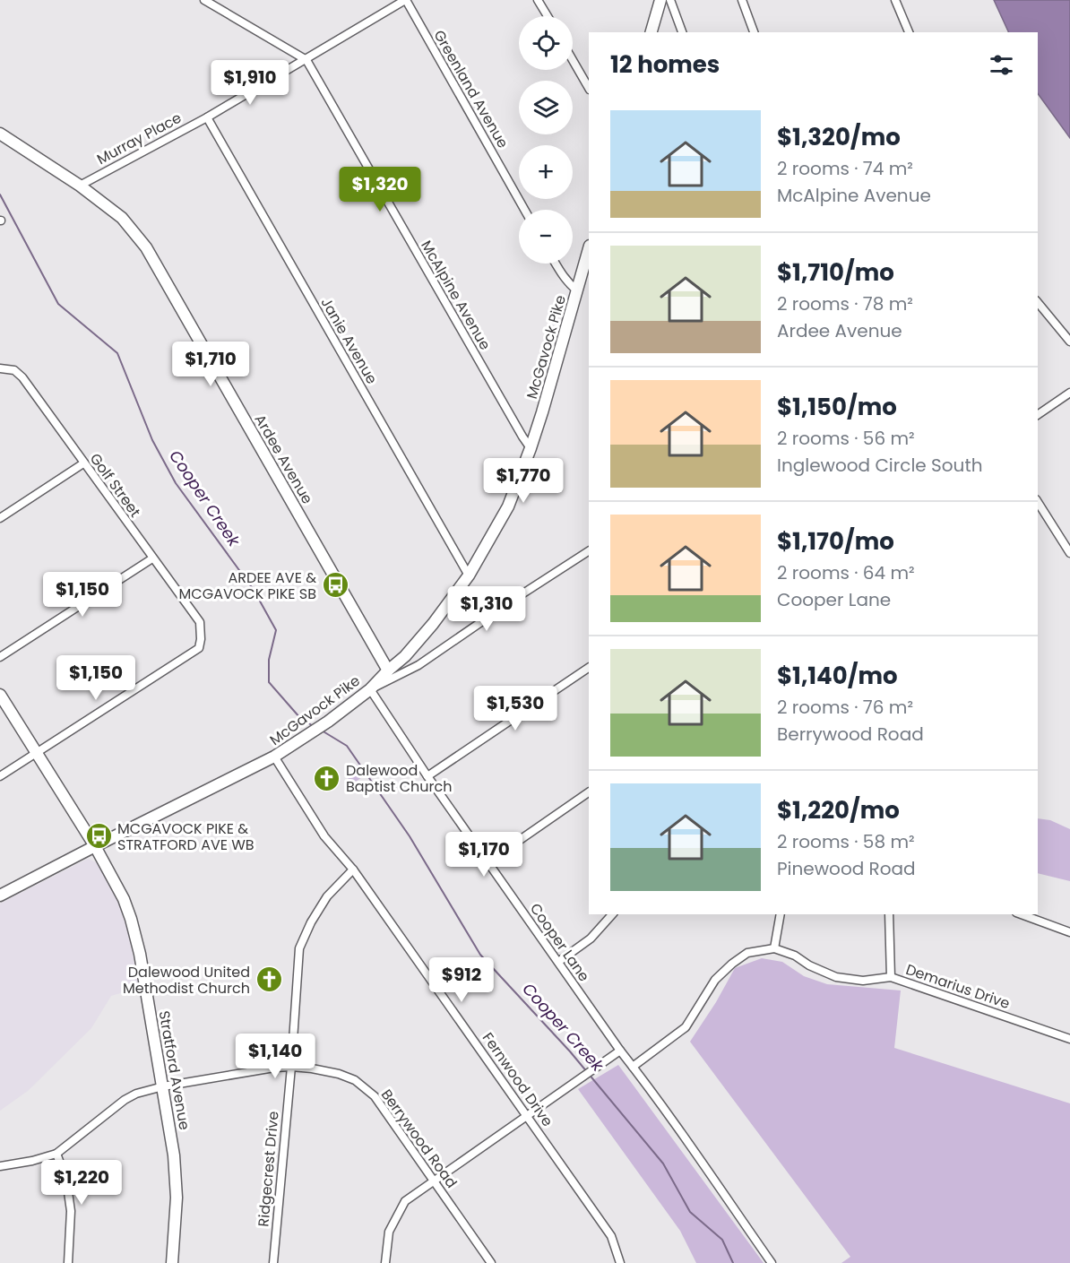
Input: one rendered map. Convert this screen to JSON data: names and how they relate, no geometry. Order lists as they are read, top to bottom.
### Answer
{
  "streets": {
    "street": [
      "Greenland Avenue",
      "Murray Place",
      "McAlpine Avenue",
      "Janie Avenue",
      "McGavock Pike",
      "Ardee Avenue",
      "Golf Street",
      "Cooper Lane",
      "Demarius Drive",
      "Stratford Avenue",
      "Fernwood Drive",
      "Berrywood Road",
      "Ridgecrest Drive"
    ]
  },
  "crossings": [
    ["Greenland Avenue", "Murray Place"],
    ["Murray Place", "McAlpine Avenue"],
    ["Murray Place", "Janie Avenue"],
    ["Murray Place", "Ardee Avenue"],
    ["McAlpine Avenue", "McGavock Pike"],
    ["Janie Avenue", "McGavock Pike"],
    ["McGavock Pike", "Ardee Avenue"],
    ["McGavock Pike", "Cooper Lane"],
    ["McGavock Pike", "Stratford Avenue"],
    ["McGavock Pike", "Fernwood Drive"],
    ["Golf Street", "Stratford Avenue"],
    ["Cooper Lane", "Demarius Drive"],
    ["Stratford Avenue", "Berrywood Road"],
    ["Fernwood Drive", "Ridgecrest Drive"],
    ["Berrywood Road", "Ridgecrest Drive"]
  ],
  "water": ["Cooper Creek"],
  "places": {
    "bus stop": ["ARDEE AVE & MCGAVOCK PIKE SB", "MCGAVOCK PIKE & STRATFORD AVE WB"],
    "church": ["Dalewood Baptist Church", "Dalewood United Methodist Church"]
  },
  "page": {
    "map_buttons": ["+", "−"],
    "heading": "12 homes",
    "price": [
      "$1,910",
      "$1,320",
      "$1,710",
      "$1,770",
      "$1,150",
      "$1,310",
      "$1,150",
      "$1,530",
      "$1,170",
      "$912",
      "$1,140",
      "$1,220"
    ],
    "list": [
      {
        "name": "$1,320/mo",
        "note": "2 rooms · 74 m² · McAlpine Avenue"
      },
      {
        "name": "$1,710/mo",
        "note": "2 rooms · 78 m² · Ardee Avenue"
      },
      {
        "name": "$1,150/mo",
        "note": "2 rooms · 56 m² · Inglewood Circle South"
      },
      {
        "name": "$1,170/mo",
        "note": "2 rooms · 64 m² · Cooper Lane"
      },
      {
        "name": "$1,140/mo",
        "note": "2 rooms · 76 m² · Berrywood Road"
      },
      {
        "name": "$1,220/mo",
        "note": "2 rooms · 58 m² · Pinewood Road"
      }
    ]
  }
}
